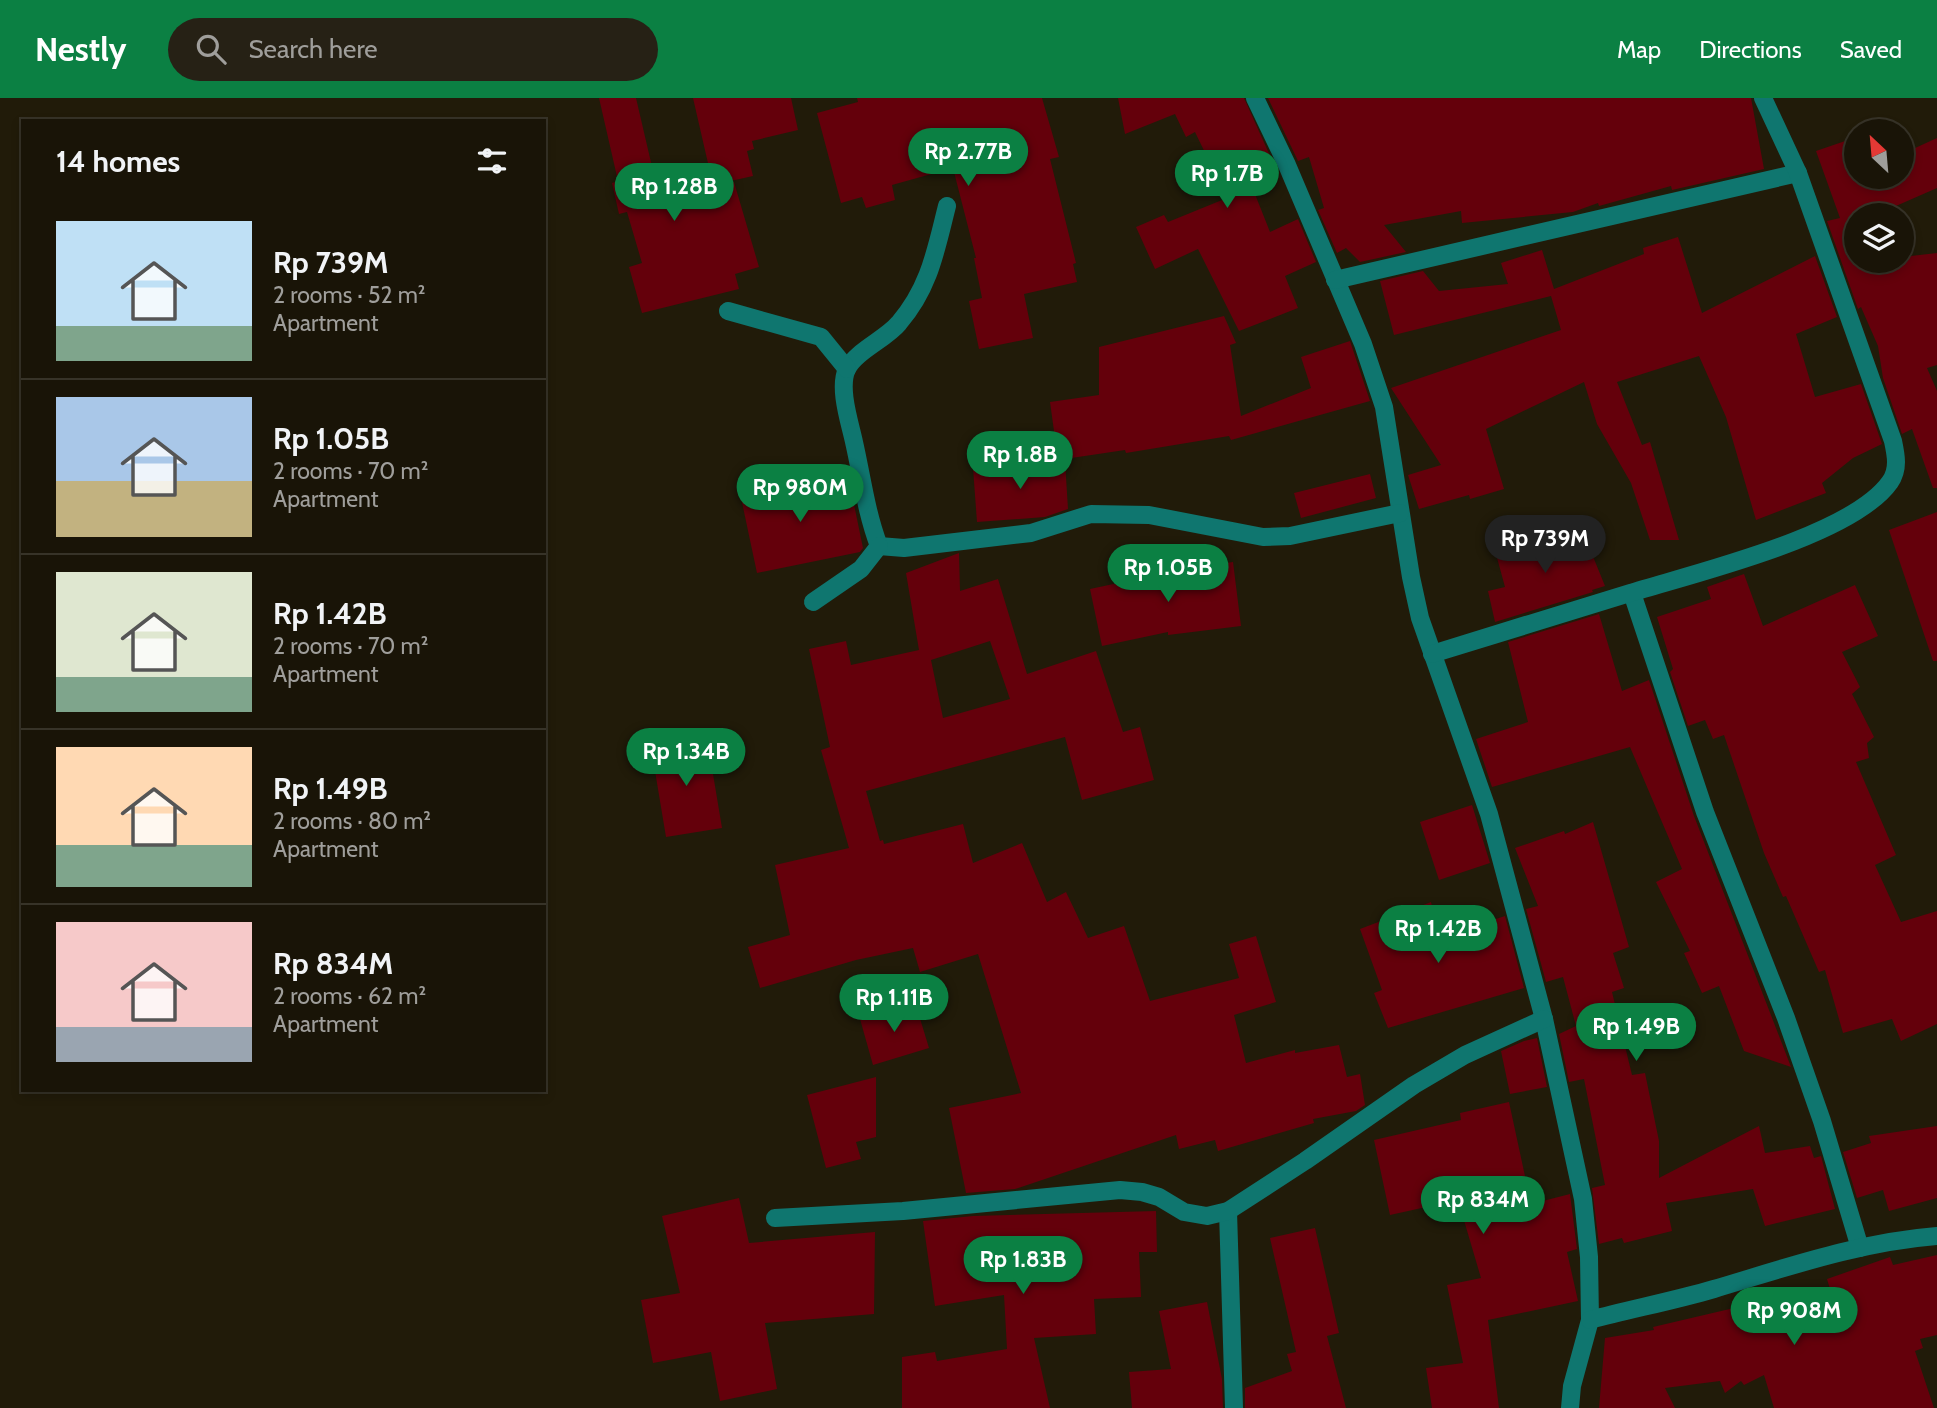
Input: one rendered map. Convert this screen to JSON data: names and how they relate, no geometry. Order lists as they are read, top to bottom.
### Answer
{
  "north": "top left",
  "page": {
    "header": "Nestly",
    "search": "Search here",
    "nav": ["Map", "Directions", "Saved"],
    "heading": "14 homes",
    "price": [
      "Rp 2.77B",
      "Rp 1.7B",
      "Rp 1.28B",
      "Rp 1.8B",
      "Rp 980M",
      "Rp 739M",
      "Rp 1.05B",
      "Rp 1.34B",
      "Rp 1.42B",
      "Rp 1.11B",
      "Rp 1.49B",
      "Rp 834M",
      "Rp 1.83B",
      "Rp 908M"
    ],
    "list": [
      {
        "name": "Rp 739M",
        "note": "2 rooms · 52 m² · Apartment"
      },
      {
        "name": "Rp 1.05B",
        "note": "2 rooms · 70 m² · Apartment"
      },
      {
        "name": "Rp 1.42B",
        "note": "2 rooms · 70 m² · Apartment"
      },
      {
        "name": "Rp 1.49B",
        "note": "2 rooms · 80 m² · Apartment"
      },
      {
        "name": "Rp 834M",
        "note": "2 rooms · 62 m² · Apartment"
      }
    ]
  }
}
